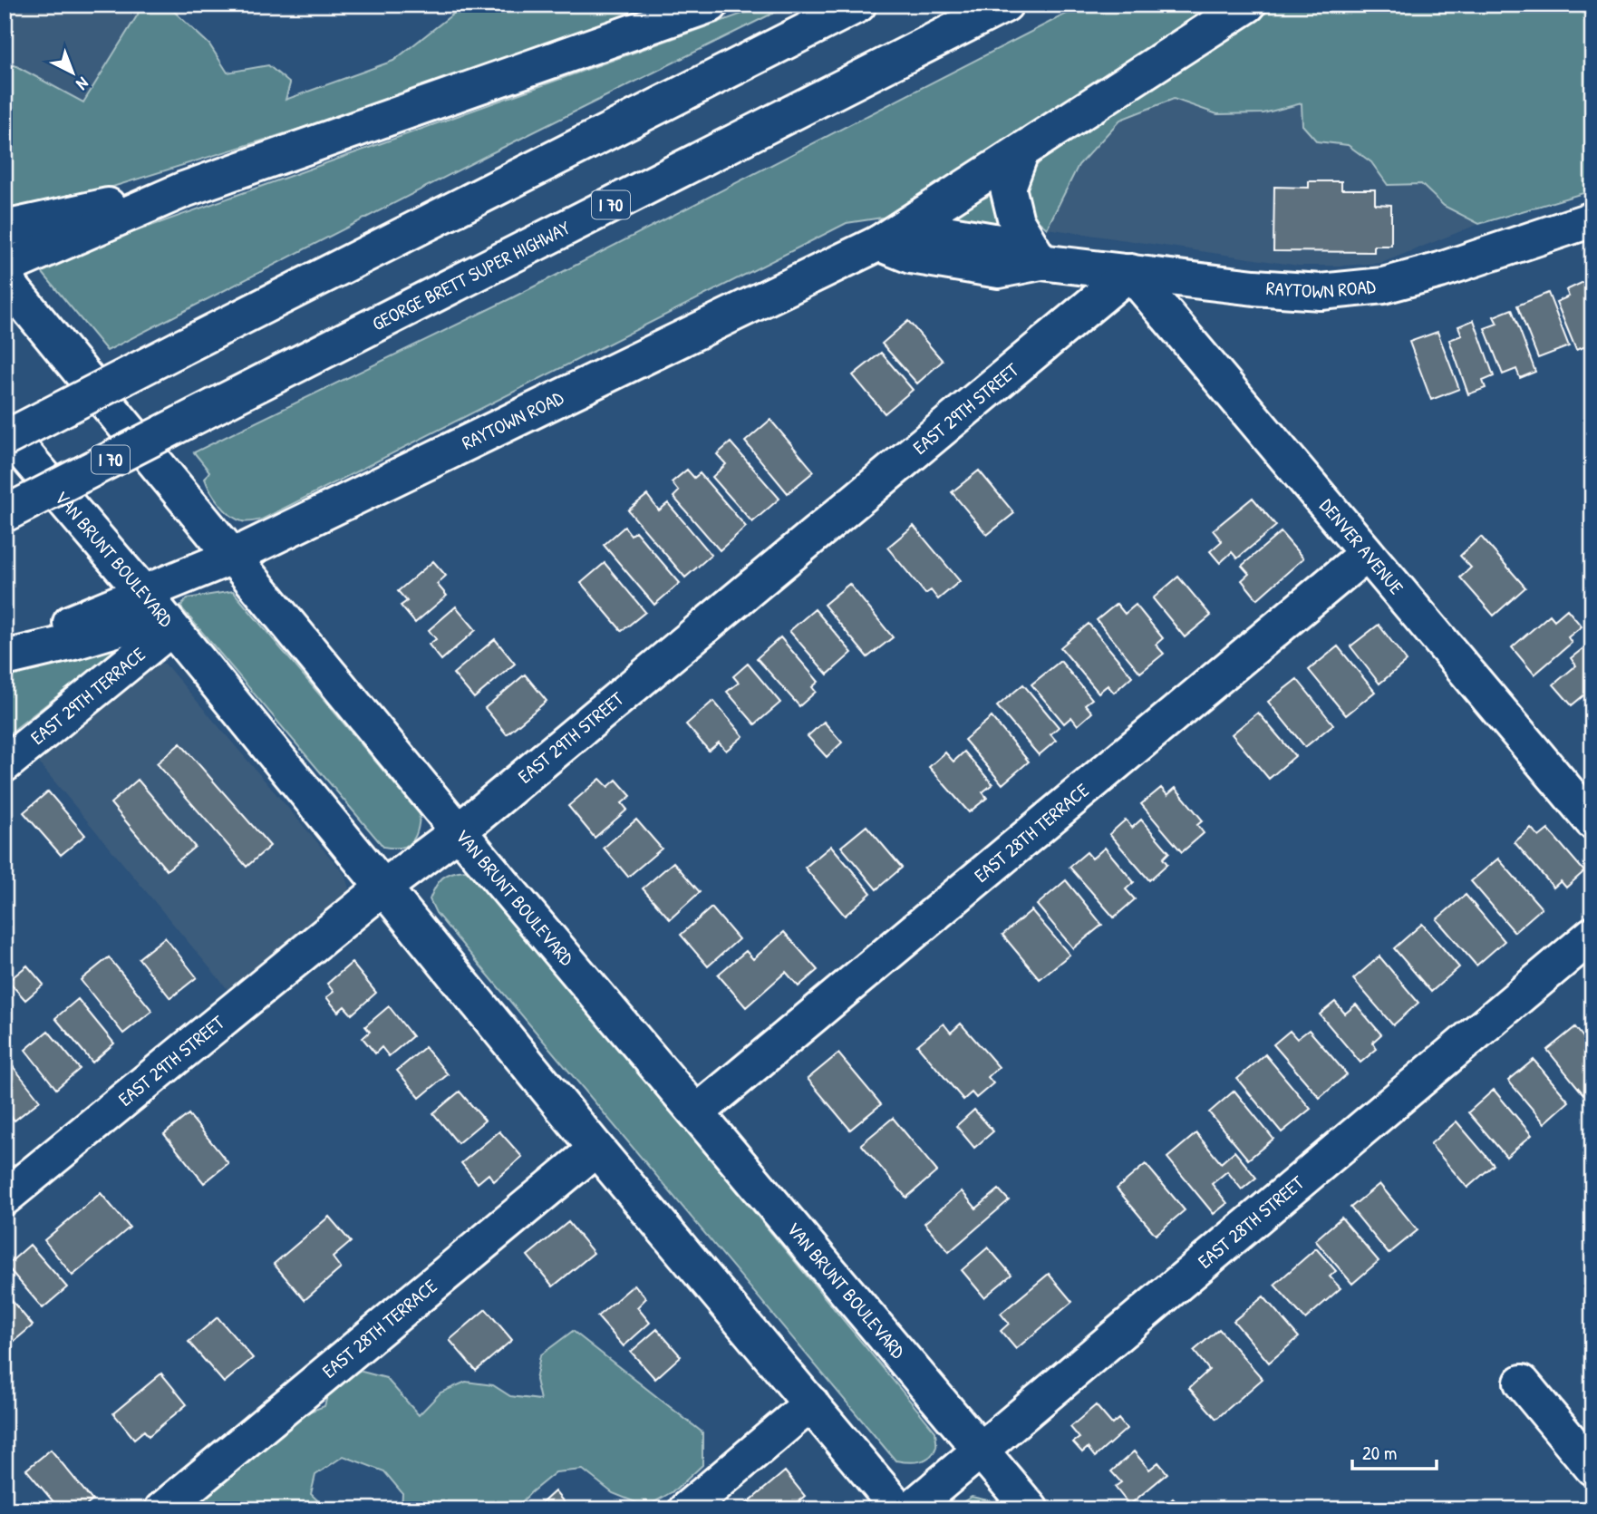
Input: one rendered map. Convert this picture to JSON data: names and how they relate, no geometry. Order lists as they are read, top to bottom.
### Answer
{
  "streets": {
    "main road": [
      "I 70",
      "GEORGE BRETT SUPER HIGHWAY",
      "RAYTOWN ROAD",
      "EAST 29TH STREET",
      "DENVER AVENUE",
      "VAN BRUNT BOULEVARD",
      "EAST 29TH TERRACE",
      "EAST 28TH TERRACE",
      "EAST 28TH STREET"
    ]
  },
  "crossings": [
    ["RAYTOWN ROAD", "EAST 29TH STREET"],
    ["RAYTOWN ROAD", "DENVER AVENUE"],
    ["RAYTOWN ROAD", "VAN BRUNT BOULEVARD"],
    ["EAST 29TH STREET", "DENVER AVENUE"],
    ["EAST 29TH STREET", "VAN BRUNT BOULEVARD"],
    ["DENVER AVENUE", "EAST 28TH TERRACE"],
    ["VAN BRUNT BOULEVARD", "EAST 29TH TERRACE"],
    ["VAN BRUNT BOULEVARD", "EAST 28TH TERRACE"],
    ["VAN BRUNT BOULEVARD", "EAST 28TH STREET"]
  ],
  "scale_bar": "20 m",
  "north": "bottom right"
}
